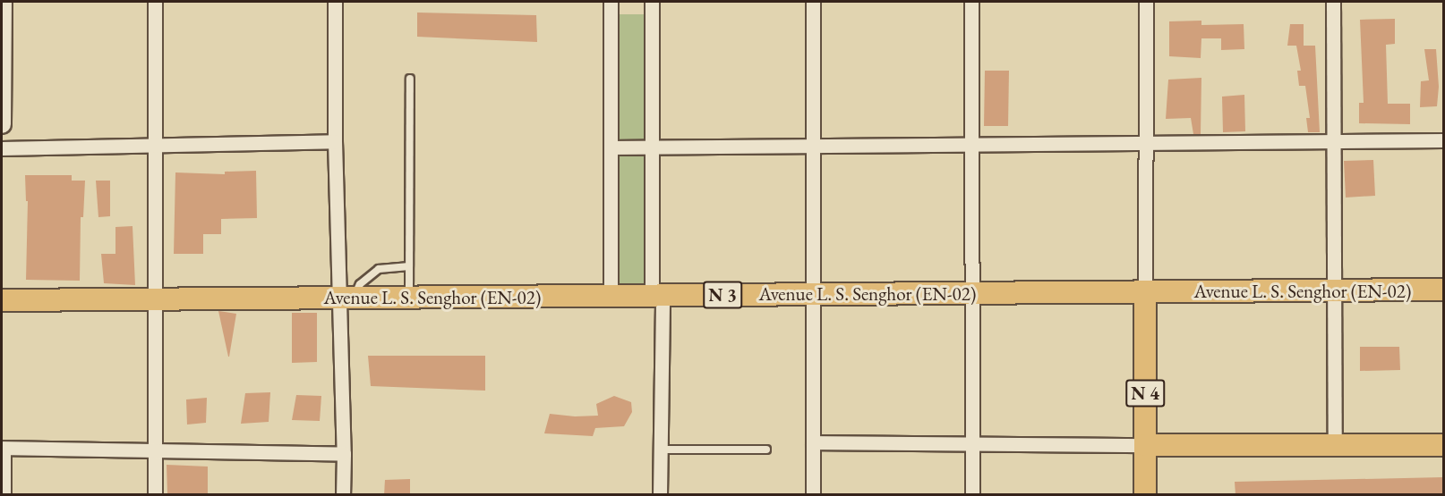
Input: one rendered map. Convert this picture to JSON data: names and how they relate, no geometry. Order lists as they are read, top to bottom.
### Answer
{
  "streets": {
    "main road": ["Avenue L. S. Senghor (EN-02)", "N 3", "N 4"]
  },
  "crossings": [
    ["Avenue L. S. Senghor (EN-02)", "N 4"]
  ]
}
